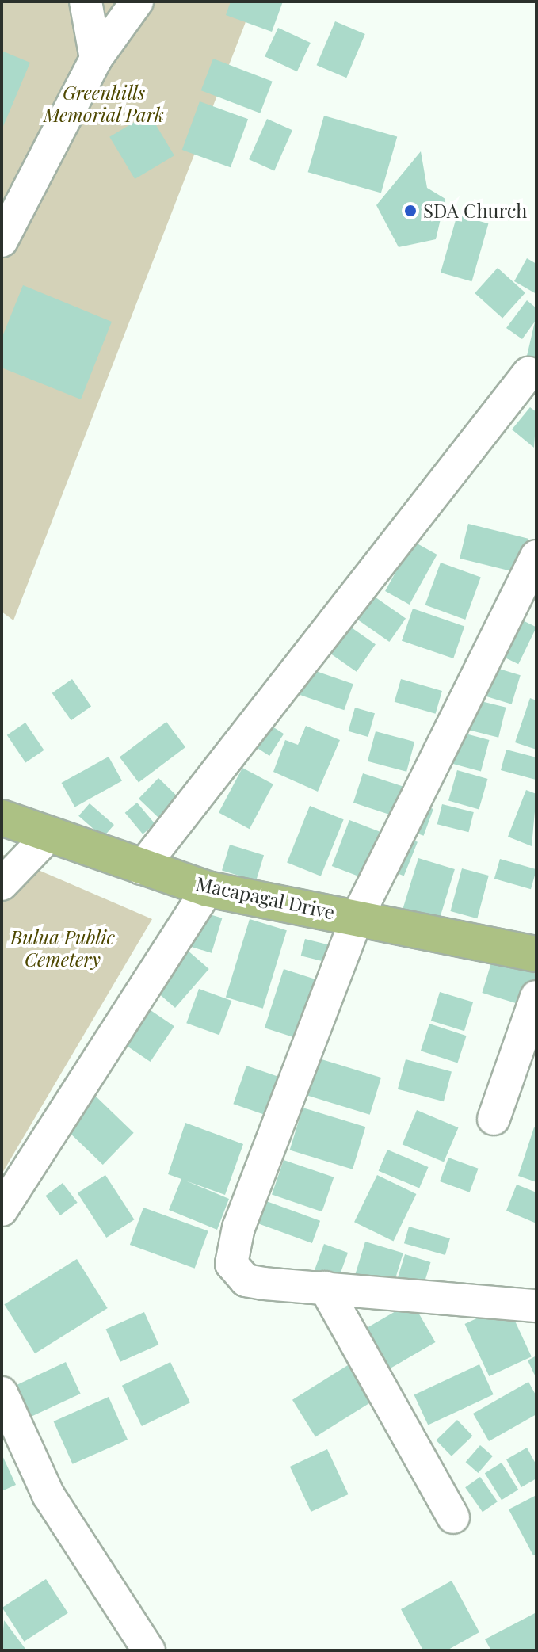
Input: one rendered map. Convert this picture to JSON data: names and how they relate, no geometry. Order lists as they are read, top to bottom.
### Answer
{
  "streets": {
    "main road": ["Macapagal Drive"]
  },
  "parks": ["Greenhills Memorial Park", "Bulua Public Cemetery"],
  "places": ["SDA Church"]
}
